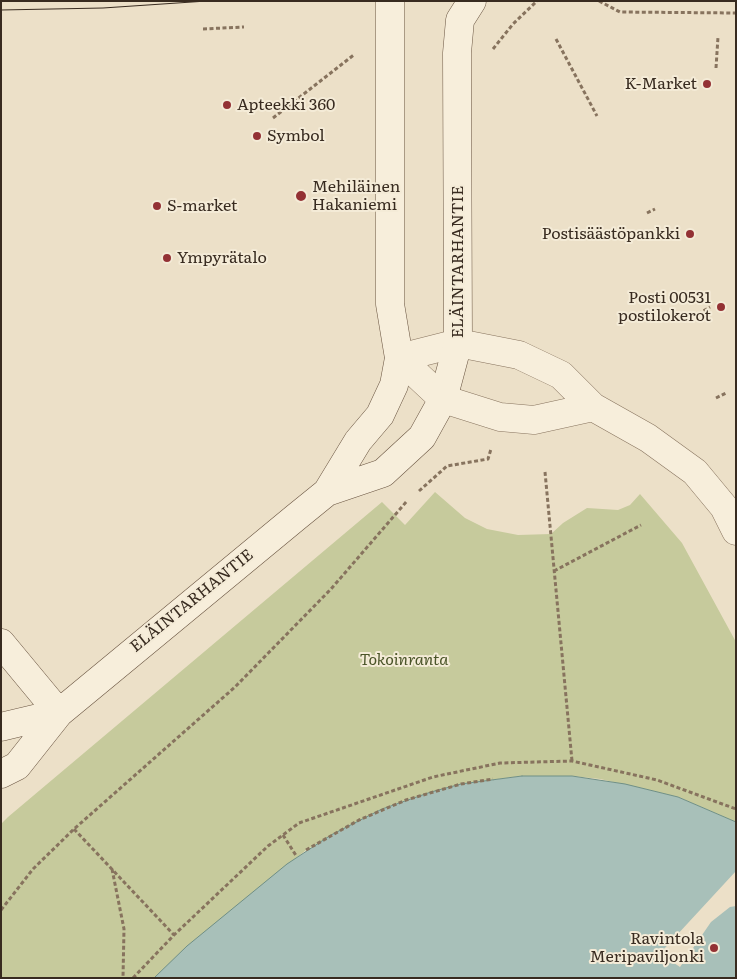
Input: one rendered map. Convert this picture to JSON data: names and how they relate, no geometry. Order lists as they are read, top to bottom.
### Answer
{
  "streets": {
    "main road": ["ELÄINTARHANTIE"]
  },
  "parks": ["Tokoinranta"],
  "places": [
    "K-Market",
    "Apteekki 360",
    "Symbol",
    "Mehiläinen Hakaniemi",
    "S-market",
    "Postisäästöpankki",
    "Ympyrätalo",
    "Posti 00531 postilokerot",
    "Ravintola Meripaviljonki"
  ]
}
